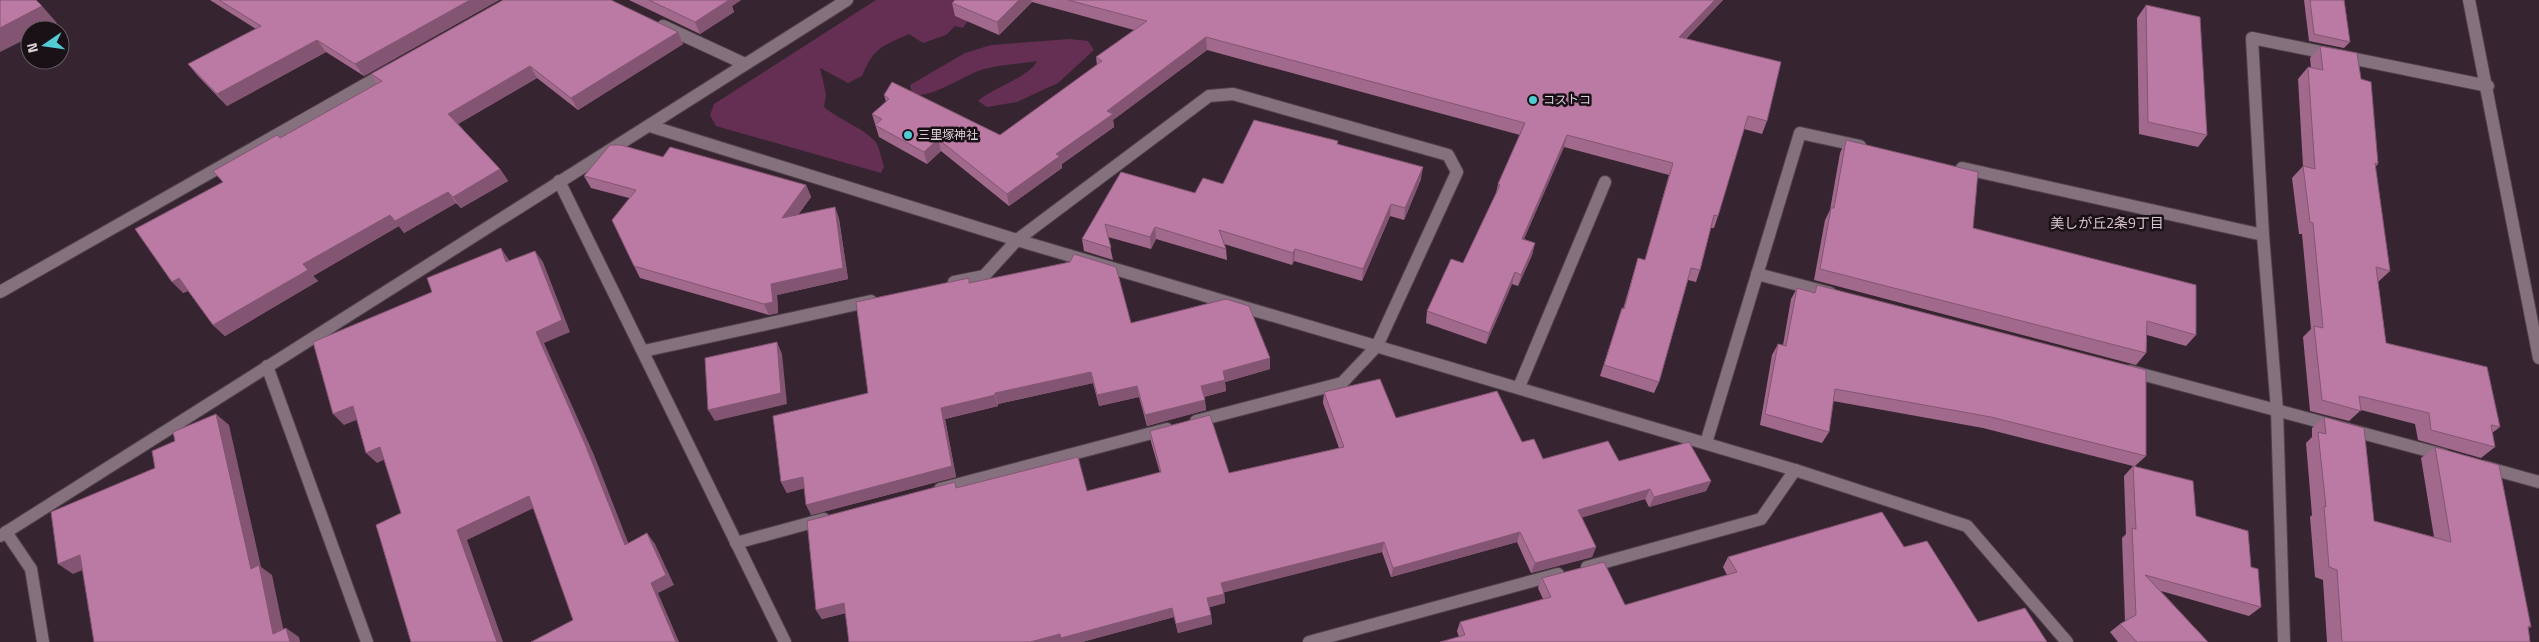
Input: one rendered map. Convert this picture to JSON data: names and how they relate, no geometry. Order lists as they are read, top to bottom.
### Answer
{
  "districts": ["美しが丘2条9丁目"],
  "places": ["コストコ", "三里塚神社"],
  "north": "left"
}
